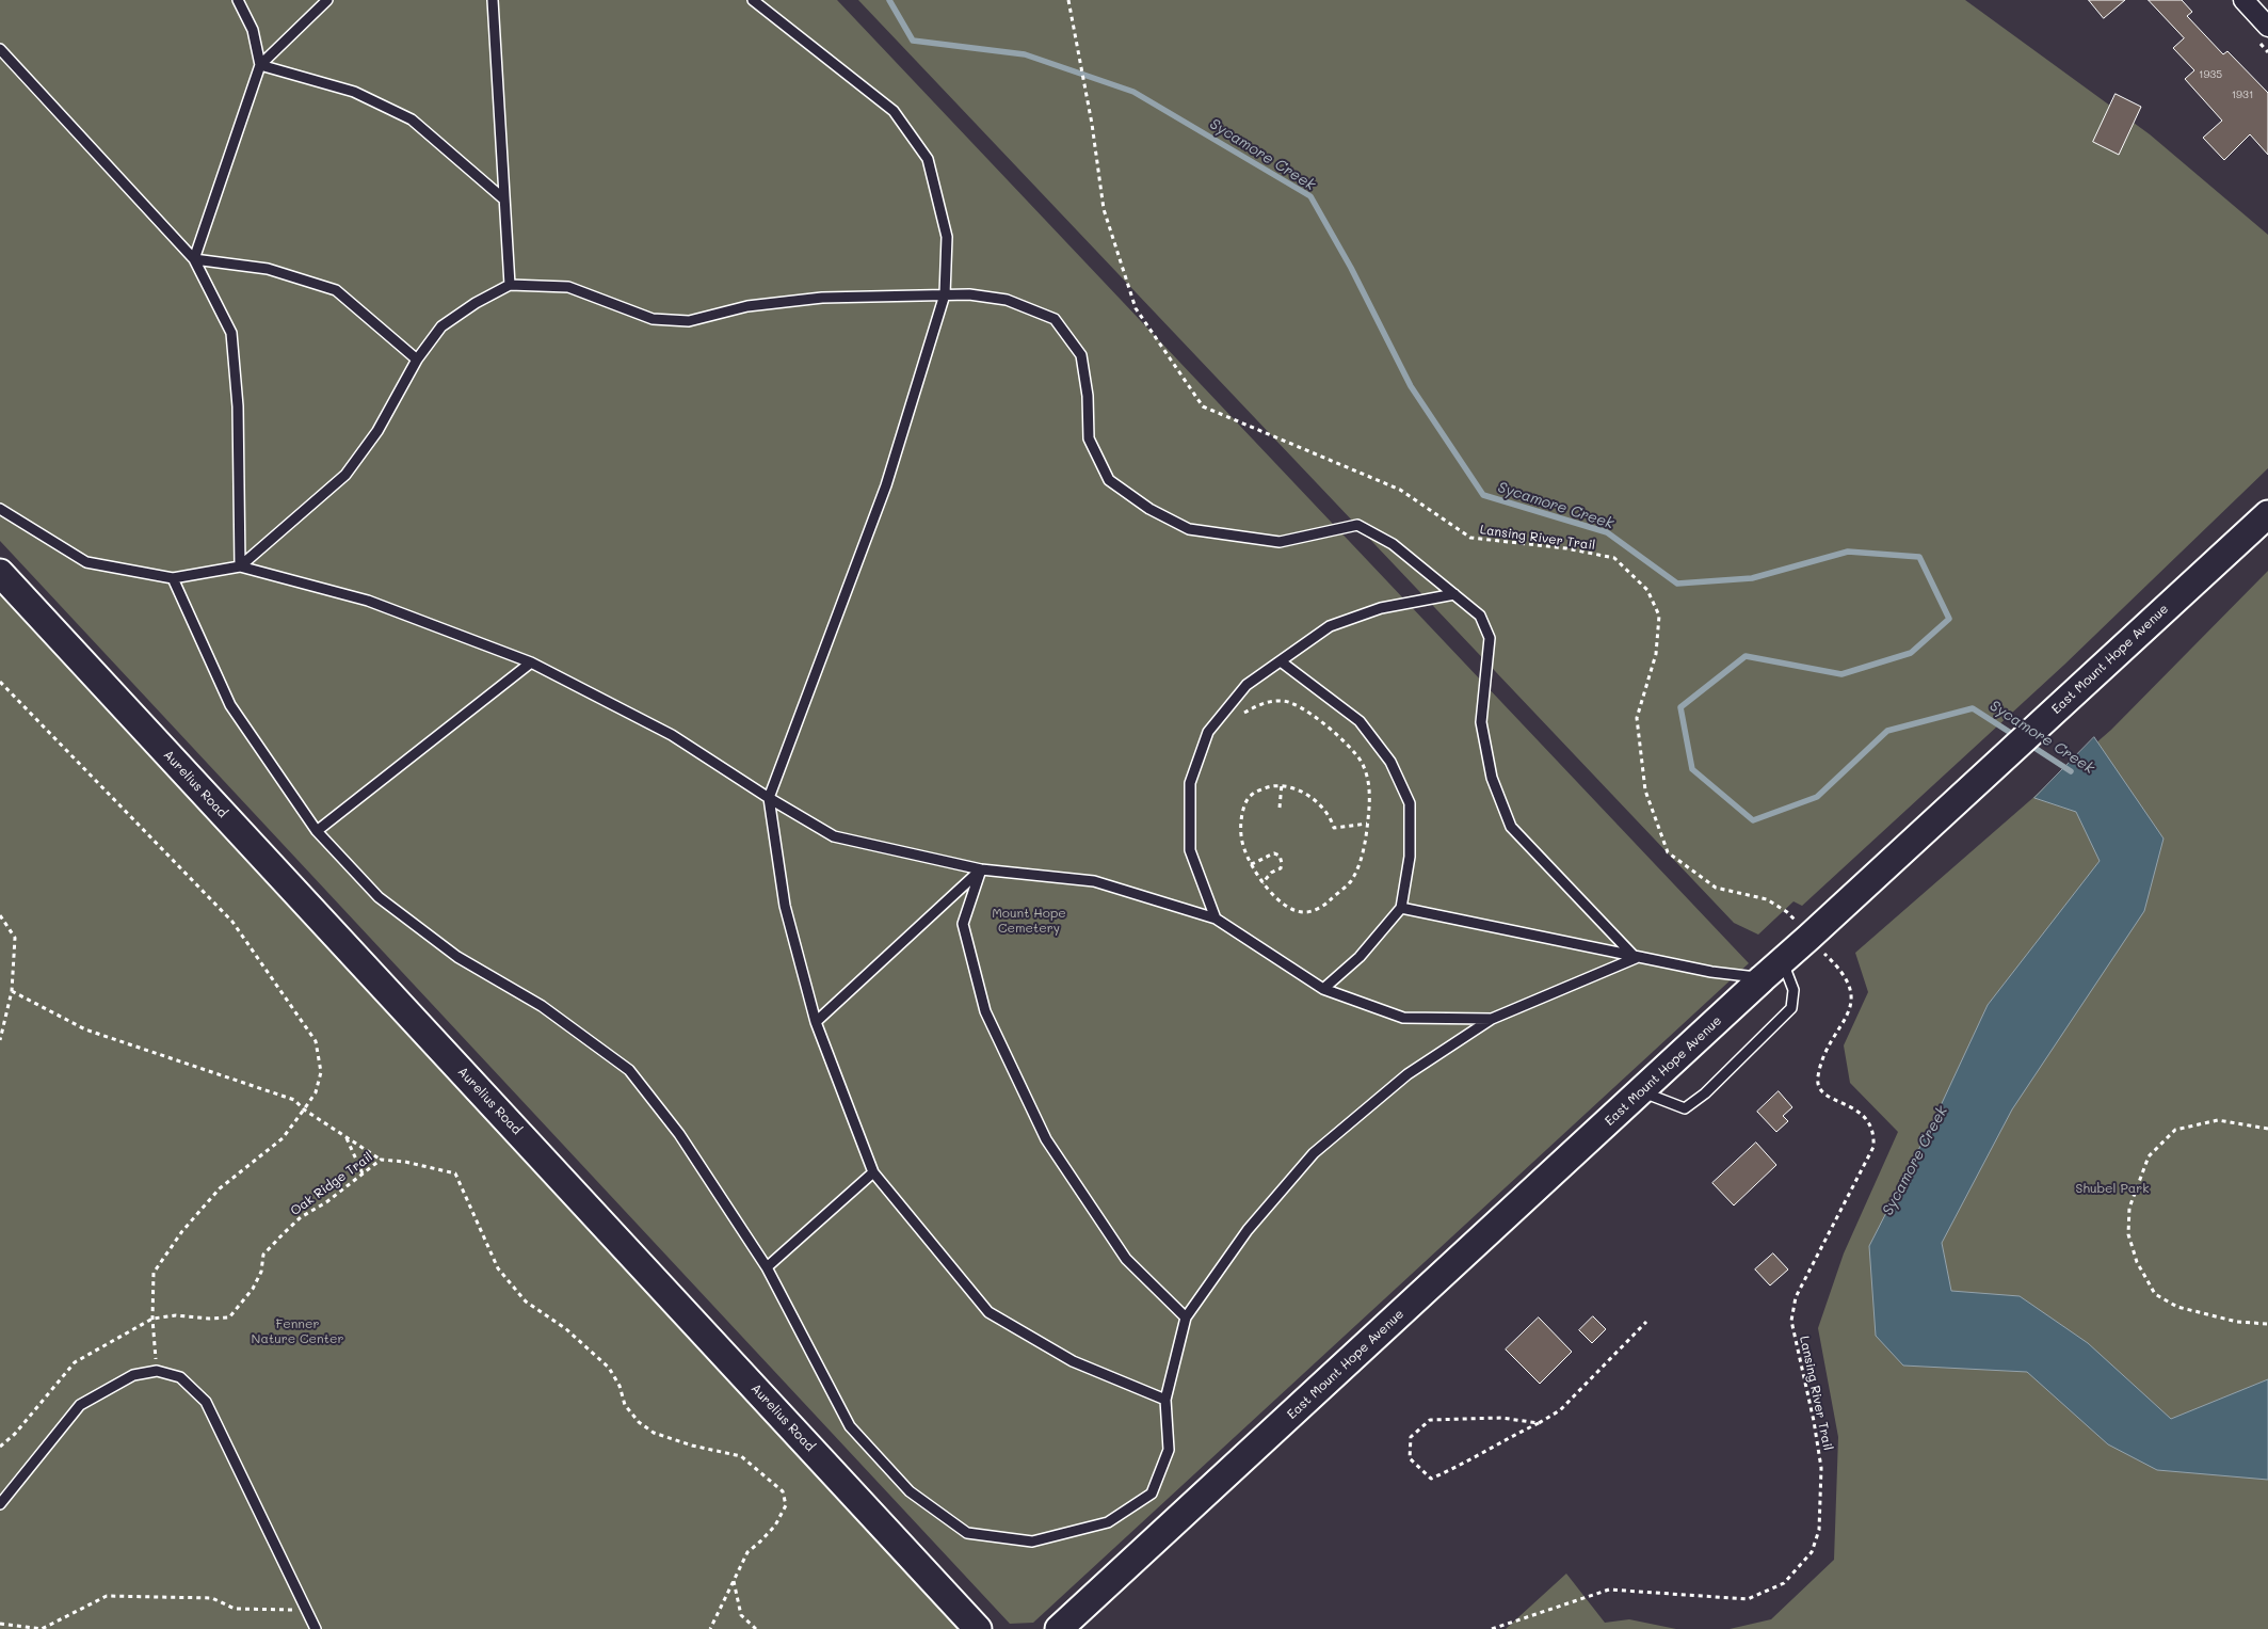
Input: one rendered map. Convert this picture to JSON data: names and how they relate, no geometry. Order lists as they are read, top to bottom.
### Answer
{
  "streets": {
    "street": ["East Mount Hope Avenue", "Aurelius Road"],
    "path": ["Lansing River Trail", "Oak Ridge Trail"]
  },
  "water": ["Sycamore Creek"],
  "parks": ["Mount Hope Cemetery", "Shubel Park", "Fenner Nature Center"],
  "house_numbers": ["1935", "1931"]
}
